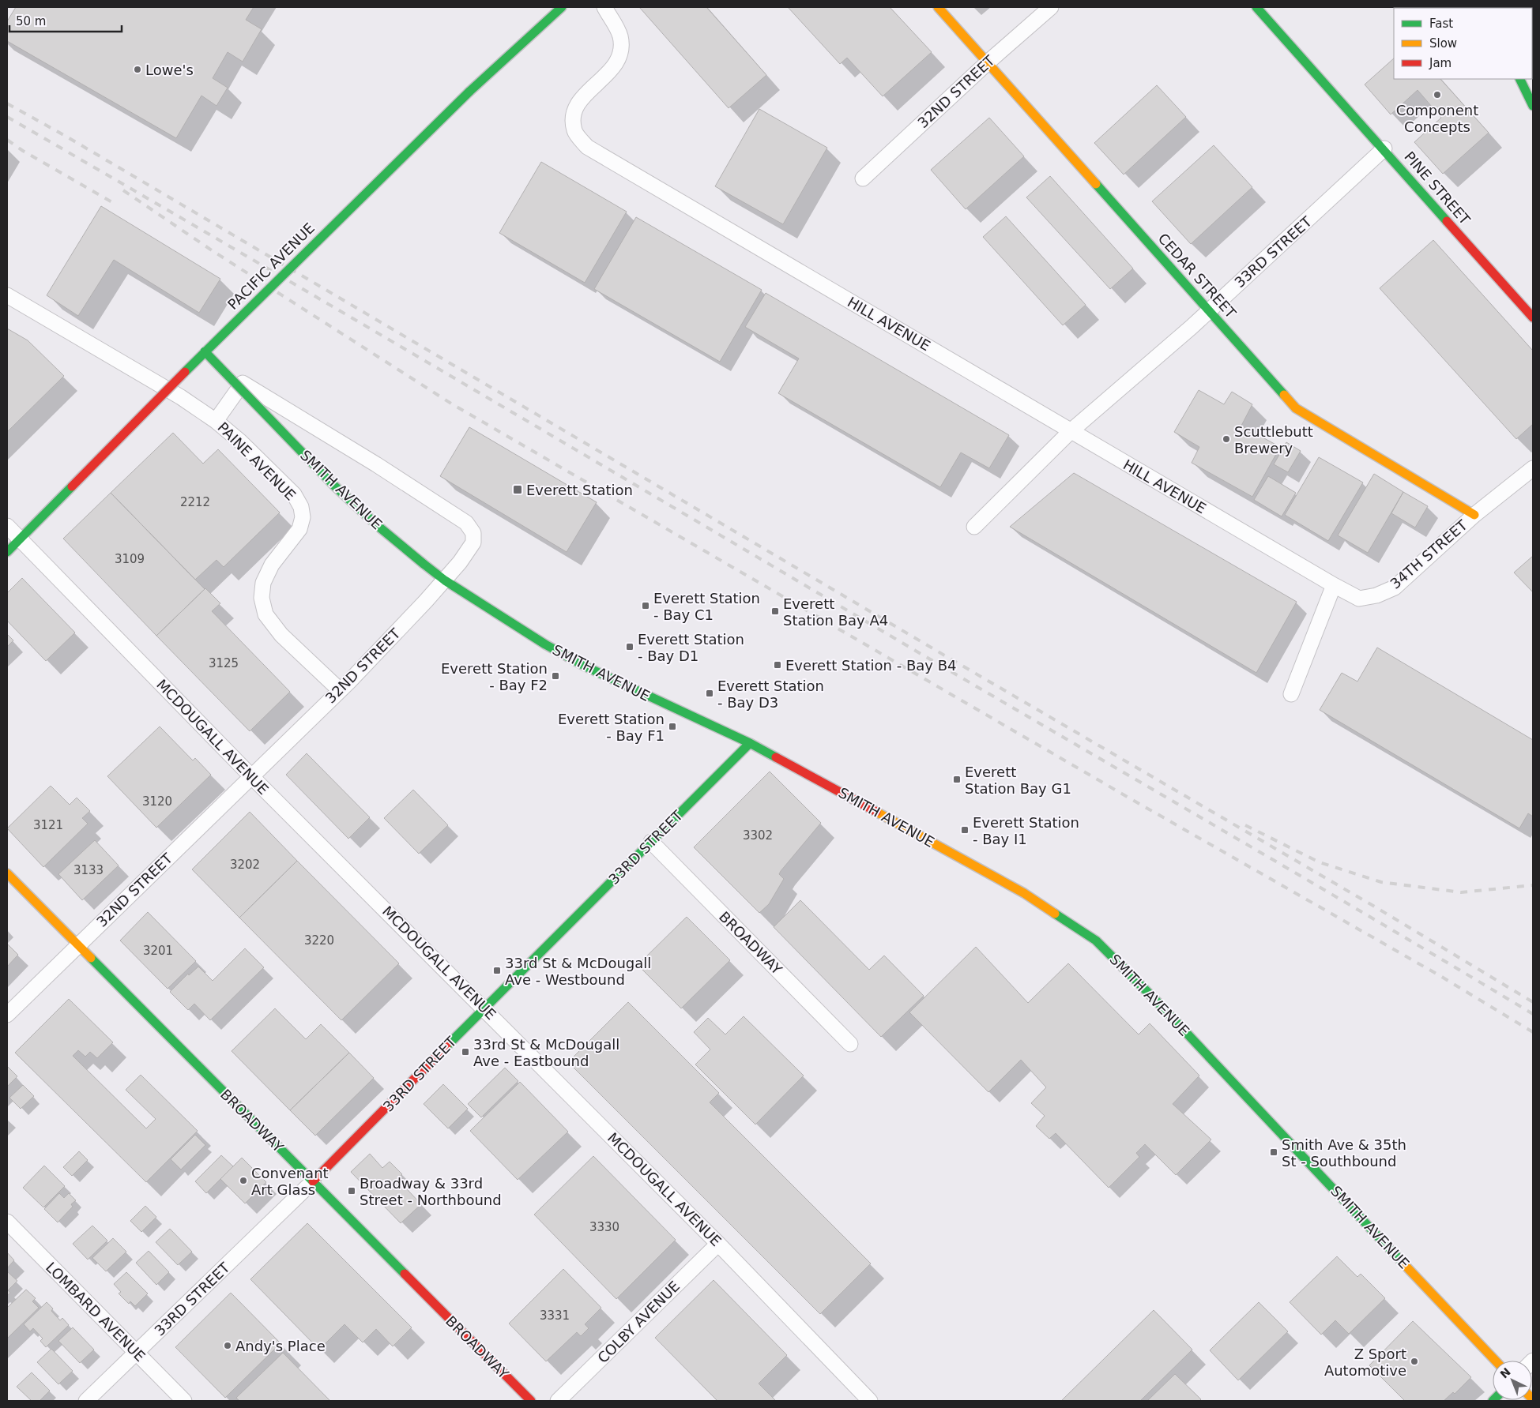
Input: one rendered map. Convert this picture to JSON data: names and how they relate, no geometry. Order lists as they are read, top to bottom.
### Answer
{
  "streets": {
    "main road": [
      "PINE STREET",
      "33RD STREET",
      "PACIFIC AVENUE",
      "CEDAR STREET",
      "SMITH AVENUE",
      "BROADWAY"
    ],
    "street": [
      "32ND STREET",
      "HILL AVENUE",
      "PAINE AVENUE",
      "34TH STREET",
      "MCDOUGALL AVENUE",
      "LOMBARD AVENUE",
      "COLBY AVENUE"
    ]
  },
  "crossings": [
    ["32ND STREET", "CEDAR STREET"],
    ["32ND STREET", "PAINE AVENUE"],
    ["32ND STREET", "SMITH AVENUE"],
    ["32ND STREET", "MCDOUGALL AVENUE"],
    ["32ND STREET", "BROADWAY"],
    ["PINE STREET", "33RD STREET"],
    ["33RD STREET", "CEDAR STREET"],
    ["33RD STREET", "HILL AVENUE"],
    ["33RD STREET", "SMITH AVENUE"],
    ["33RD STREET", "MCDOUGALL AVENUE"],
    ["33RD STREET", "BROADWAY"],
    ["33RD STREET", "LOMBARD AVENUE"],
    ["PACIFIC AVENUE", "SMITH AVENUE"],
    ["PACIFIC AVENUE", "MCDOUGALL AVENUE"],
    ["CEDAR STREET", "34TH STREET"],
    ["HILL AVENUE", "34TH STREET"],
    ["MCDOUGALL AVENUE", "COLBY AVENUE"]
  ],
  "places": {
    "other": [
      "Lowe's",
      "Component Concepts",
      "Scuttlebutt Brewery",
      "Convenant Art Glass",
      "Andy's Place",
      "Z Sport Automotive"
    ],
    "transit": [
      "Everett Station",
      "Everett Station - Bay C1",
      "Everett Station Bay A4",
      "Everett Station - Bay D1",
      "Everett Station - Bay B4",
      "Everett Station - Bay F2",
      "Everett Station - Bay D3",
      "Everett Station - Bay F1",
      "Everett Station Bay G1",
      "Everett Station - Bay I1",
      "33rd St & McDougall Ave - Westbound",
      "33rd St & McDougall Ave - Eastbound",
      "Smith Ave & 35th St - Southbound",
      "Broadway & 33rd Street - Northbound"
    ]
  },
  "house_numbers": [
    "2212",
    "3109",
    "3125",
    "3120",
    "3121",
    "3302",
    "3202",
    "3133",
    "3220",
    "3201",
    "3330",
    "3331"
  ],
  "legend": ["Fast", "Slow", "Jam"],
  "scale_bar": "50 m",
  "north": "top left"
}
